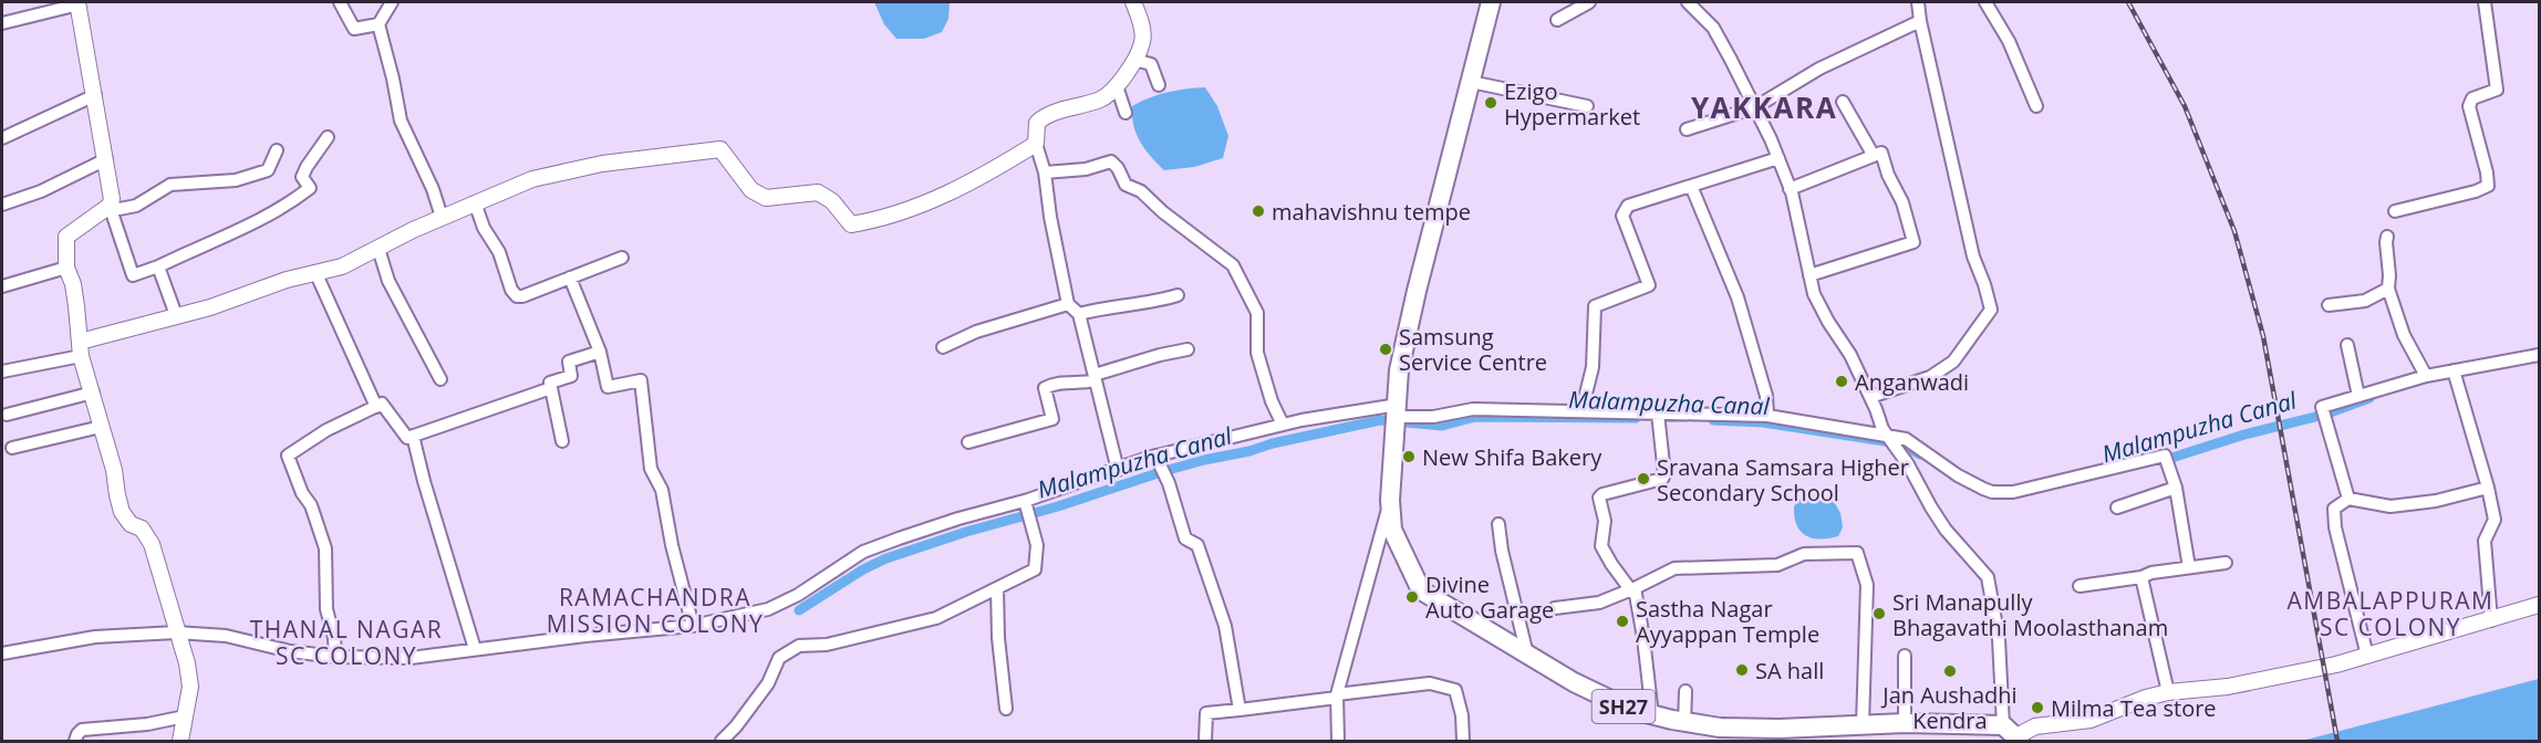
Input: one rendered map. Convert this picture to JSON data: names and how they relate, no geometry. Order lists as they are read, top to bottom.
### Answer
{
  "streets": {
    "main road": ["SH27"]
  },
  "districts": [
    "YAKKARA",
    "RAMACHANDRA MISSION COLONY",
    "AMBALAPPURAM SC COLONY",
    "THANAL NAGAR SC COLONY"
  ],
  "water": ["Malampuzha Canal"],
  "places": [
    "Ezigo Hypermarket",
    "mahavishnu tempe",
    "Samsung Service Centre",
    "Anganwadi",
    "New Shifa Bakery",
    "Sravana Samsara Higher Secondary School",
    "Divine Auto Garage",
    "Sri Manapully Bhagavathi Moolasthanam",
    "Sastha Nagar Ayyappan Temple",
    "SA hall",
    "Jan Aushadhi Kendra",
    "Milma Tea store"
  ]
}
